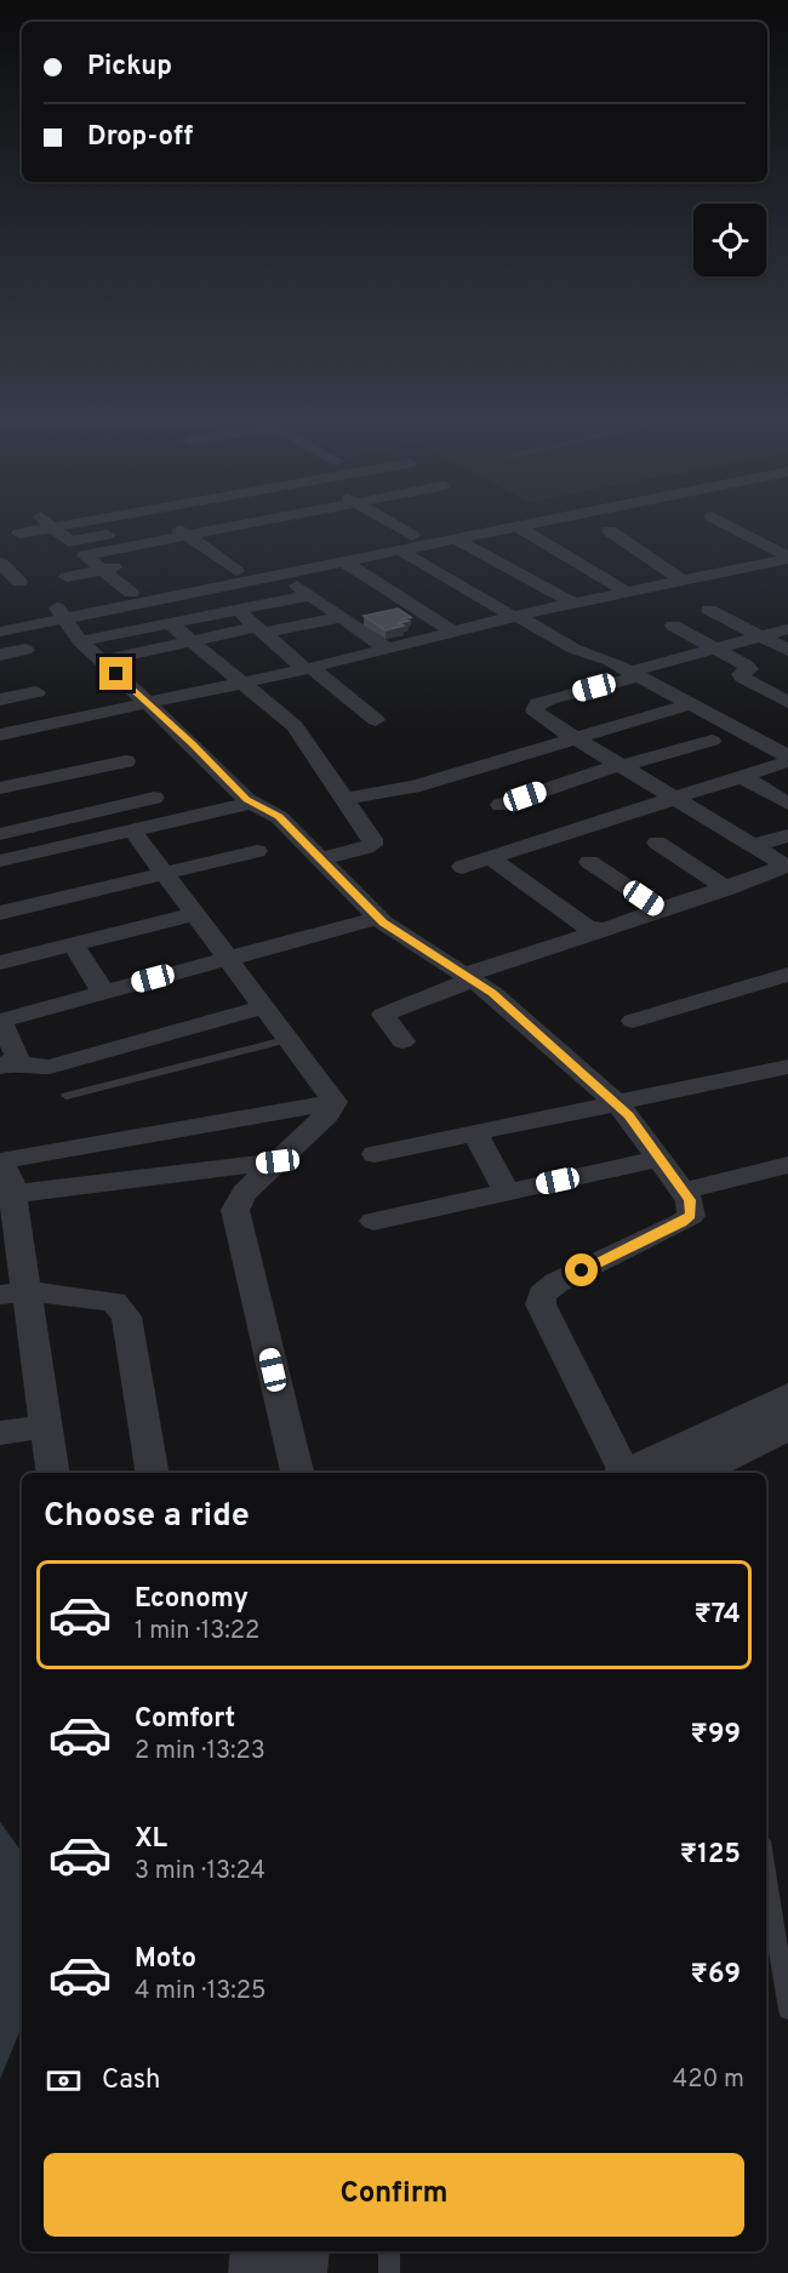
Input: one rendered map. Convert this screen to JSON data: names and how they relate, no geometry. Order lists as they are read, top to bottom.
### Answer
{
  "page": {
    "banner": ["Pickup", "Drop-off"],
    "heading": "Choose a ride",
    "list": [
      {
        "name": "Economy",
        "note": "1 min · 13:22",
        "value": "₹74"
      },
      {
        "name": "Comfort",
        "note": "2 min · 13:23",
        "value": "₹99"
      },
      {
        "name": "XL",
        "note": "3 min · 13:24",
        "value": "₹125"
      },
      {
        "name": "Moto",
        "note": "4 min · 13:25",
        "value": "₹69"
      }
    ],
    "pay": ["Cash", "420 m"],
    "buttons": "Confirm"
  }
}
